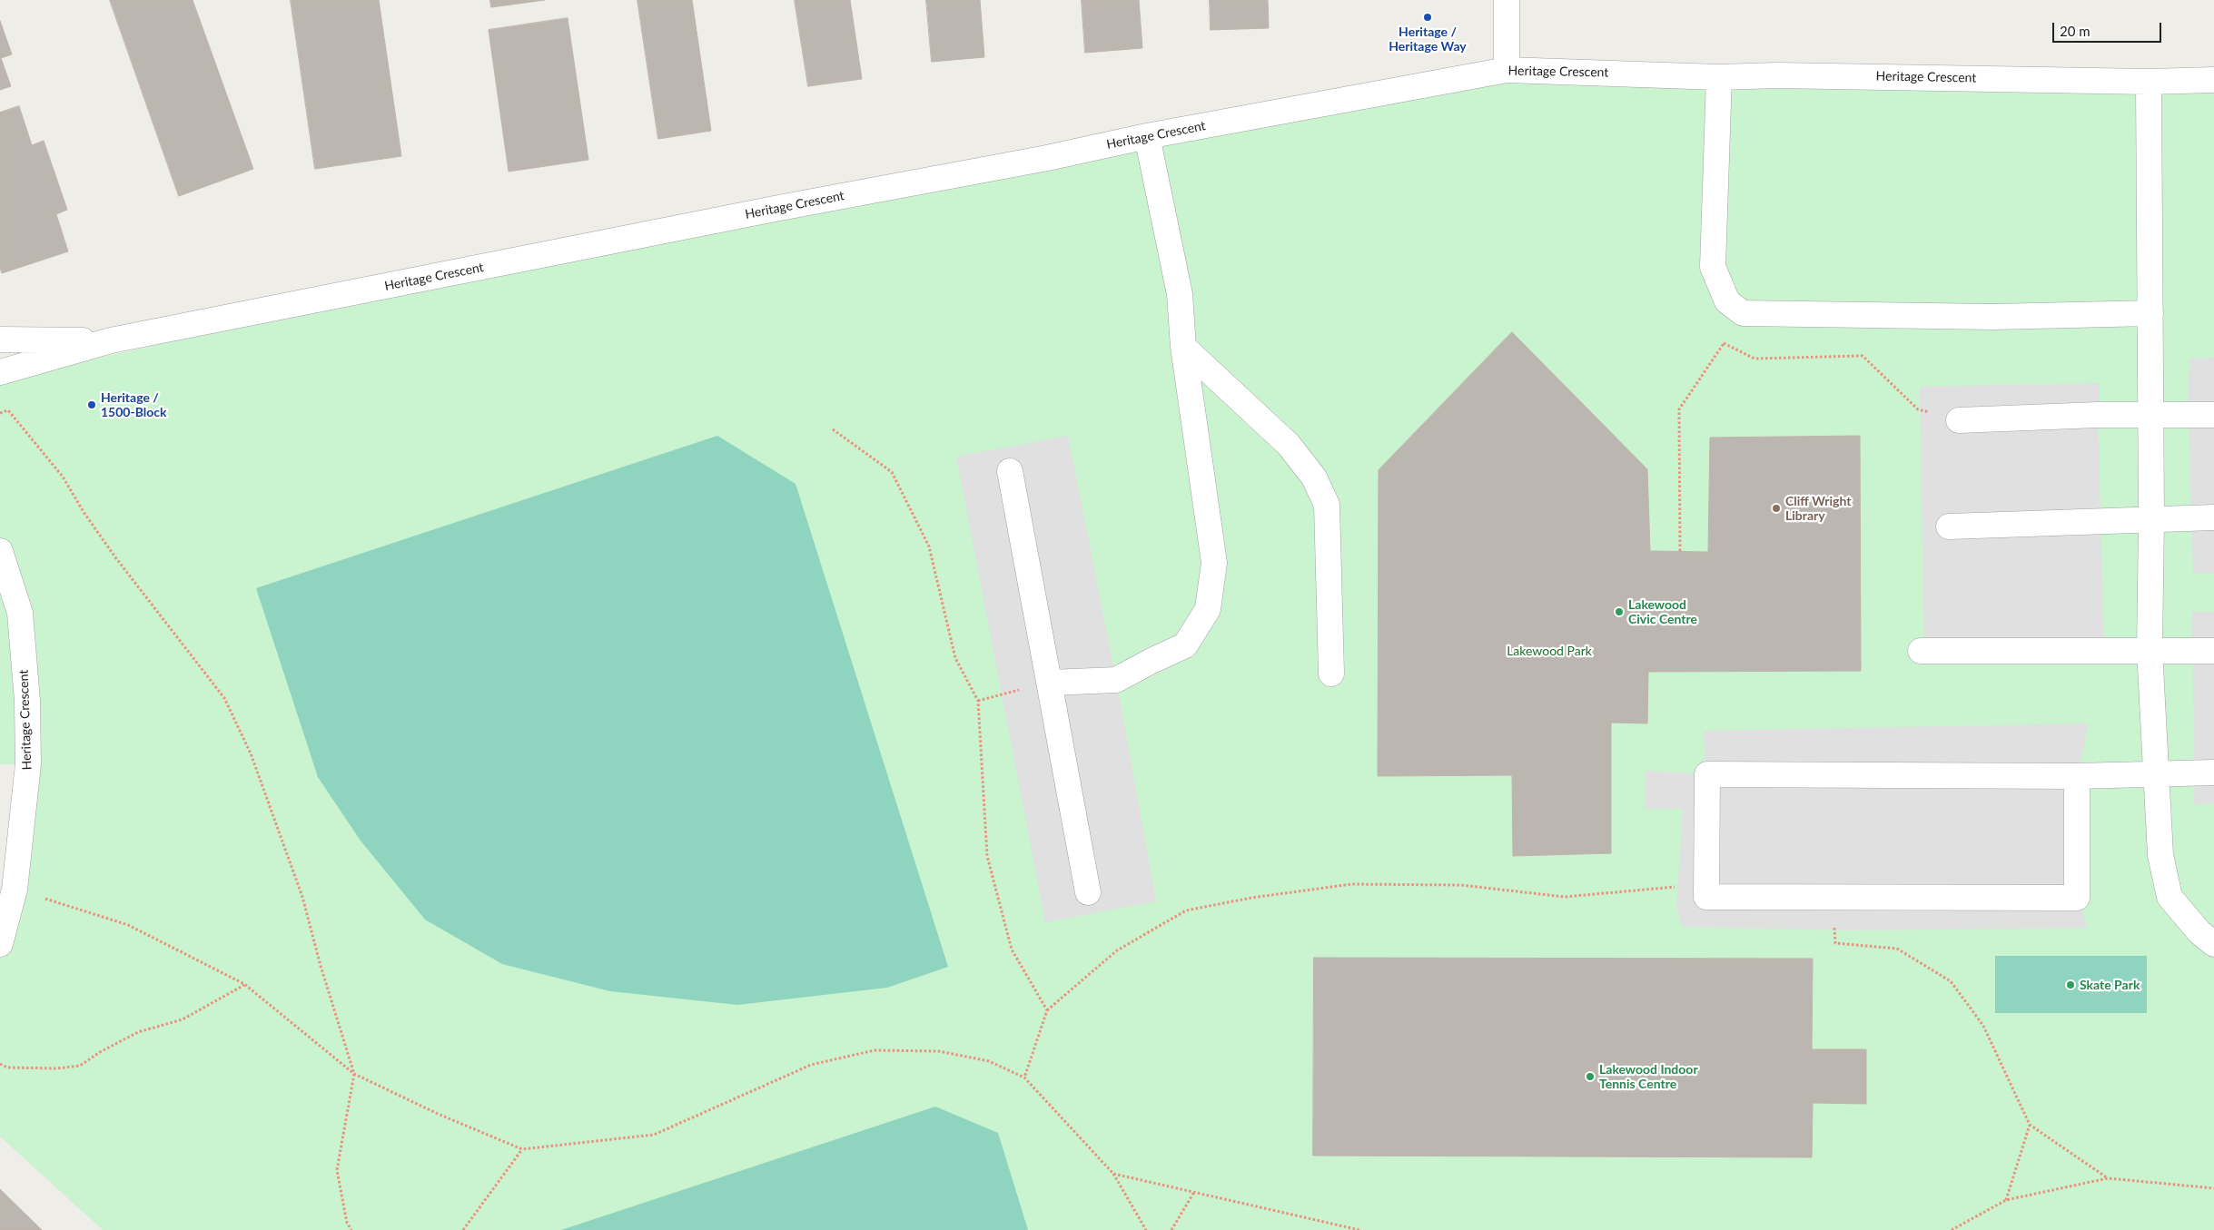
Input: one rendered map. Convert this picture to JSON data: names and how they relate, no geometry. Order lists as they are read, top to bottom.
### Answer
{
  "streets": {
    "street": ["Heritage Crescent"]
  },
  "parks": ["Lakewood Park"],
  "places": [
    "Heritage / Heritage Way",
    "Heritage / 1500-Block",
    "Cliff Wright Library",
    "Lakewood Civic Centre",
    "Skate Park",
    "Lakewood Indoor Tennis Centre"
  ],
  "scale_bar": "20 m"
}
